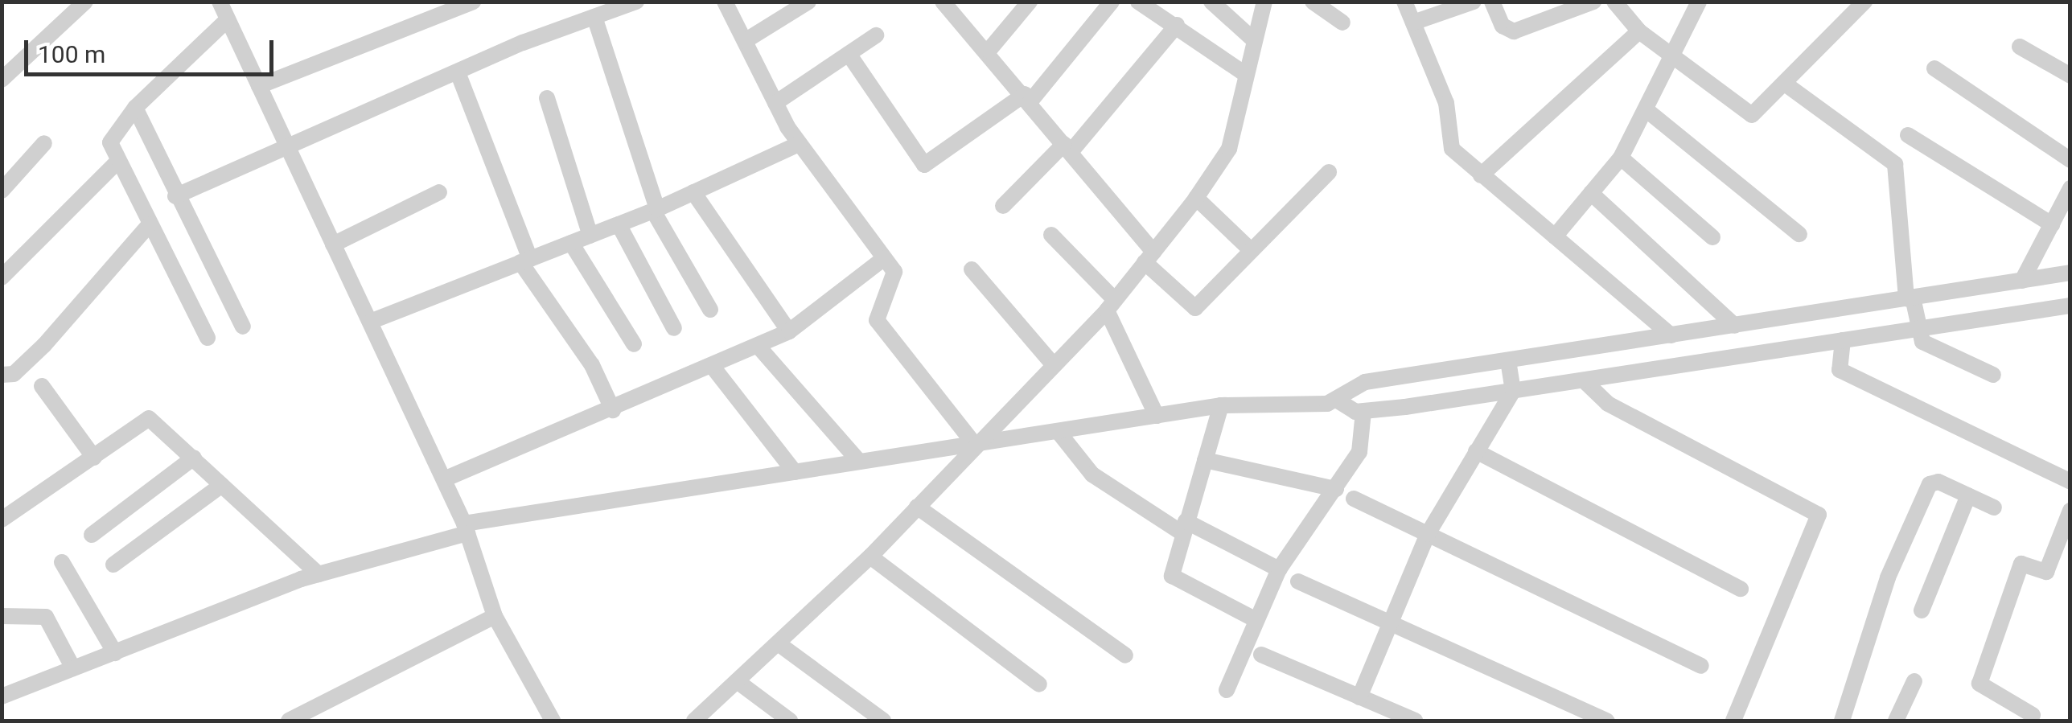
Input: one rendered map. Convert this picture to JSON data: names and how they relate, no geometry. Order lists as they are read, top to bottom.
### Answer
{
  "scale_bar": "100 m"
}
